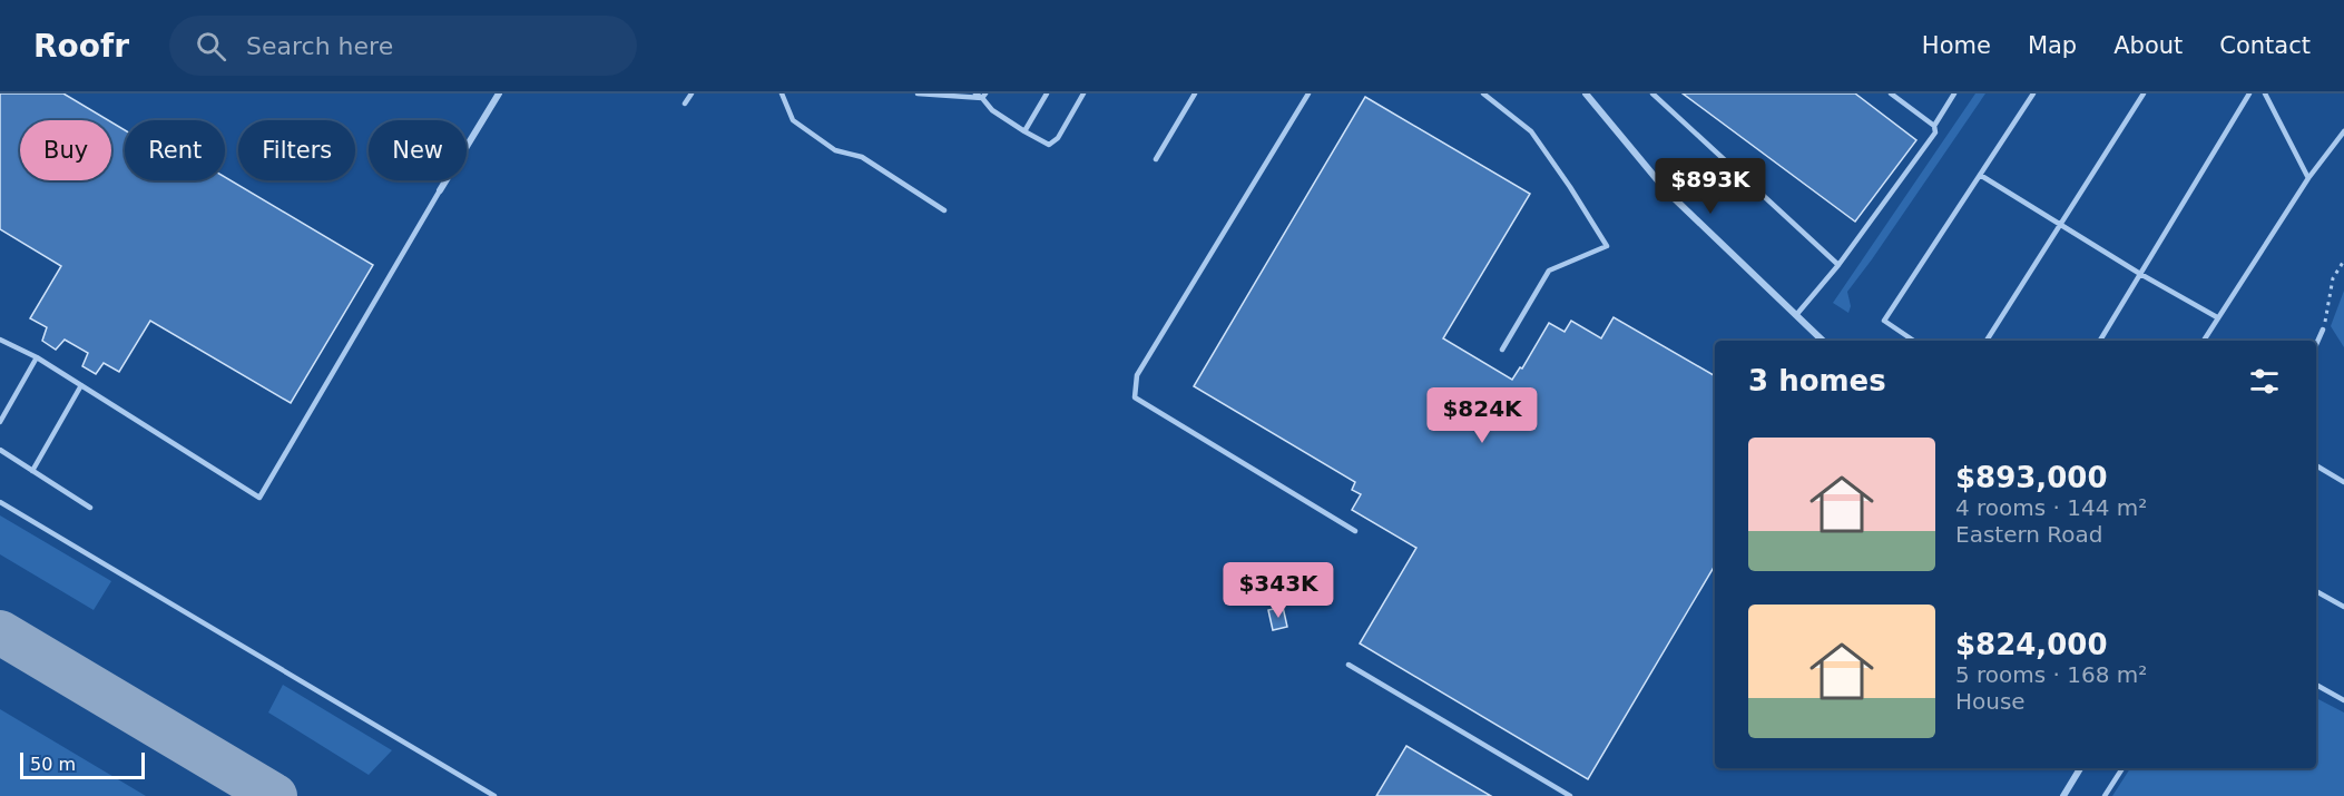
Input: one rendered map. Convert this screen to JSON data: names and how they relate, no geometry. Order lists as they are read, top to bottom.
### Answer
{
  "scale_bar": "50 m",
  "page": {
    "header": "Roofr",
    "search": "Search here",
    "nav": [
      "Home",
      "Map",
      "About",
      "Contact"
    ],
    "chip": [
      "Buy",
      "Rent",
      "Filters",
      "New"
    ],
    "price": ["$893K", "$824K", "$343K"],
    "heading": "3 homes",
    "list": [
      {
        "name": "$893,000",
        "note": "4 rooms · 144 m² · Eastern Road"
      },
      {
        "name": "$824,000",
        "note": "5 rooms · 168 m² · House"
      }
    ],
    "scale": "50 m"
  }
}
